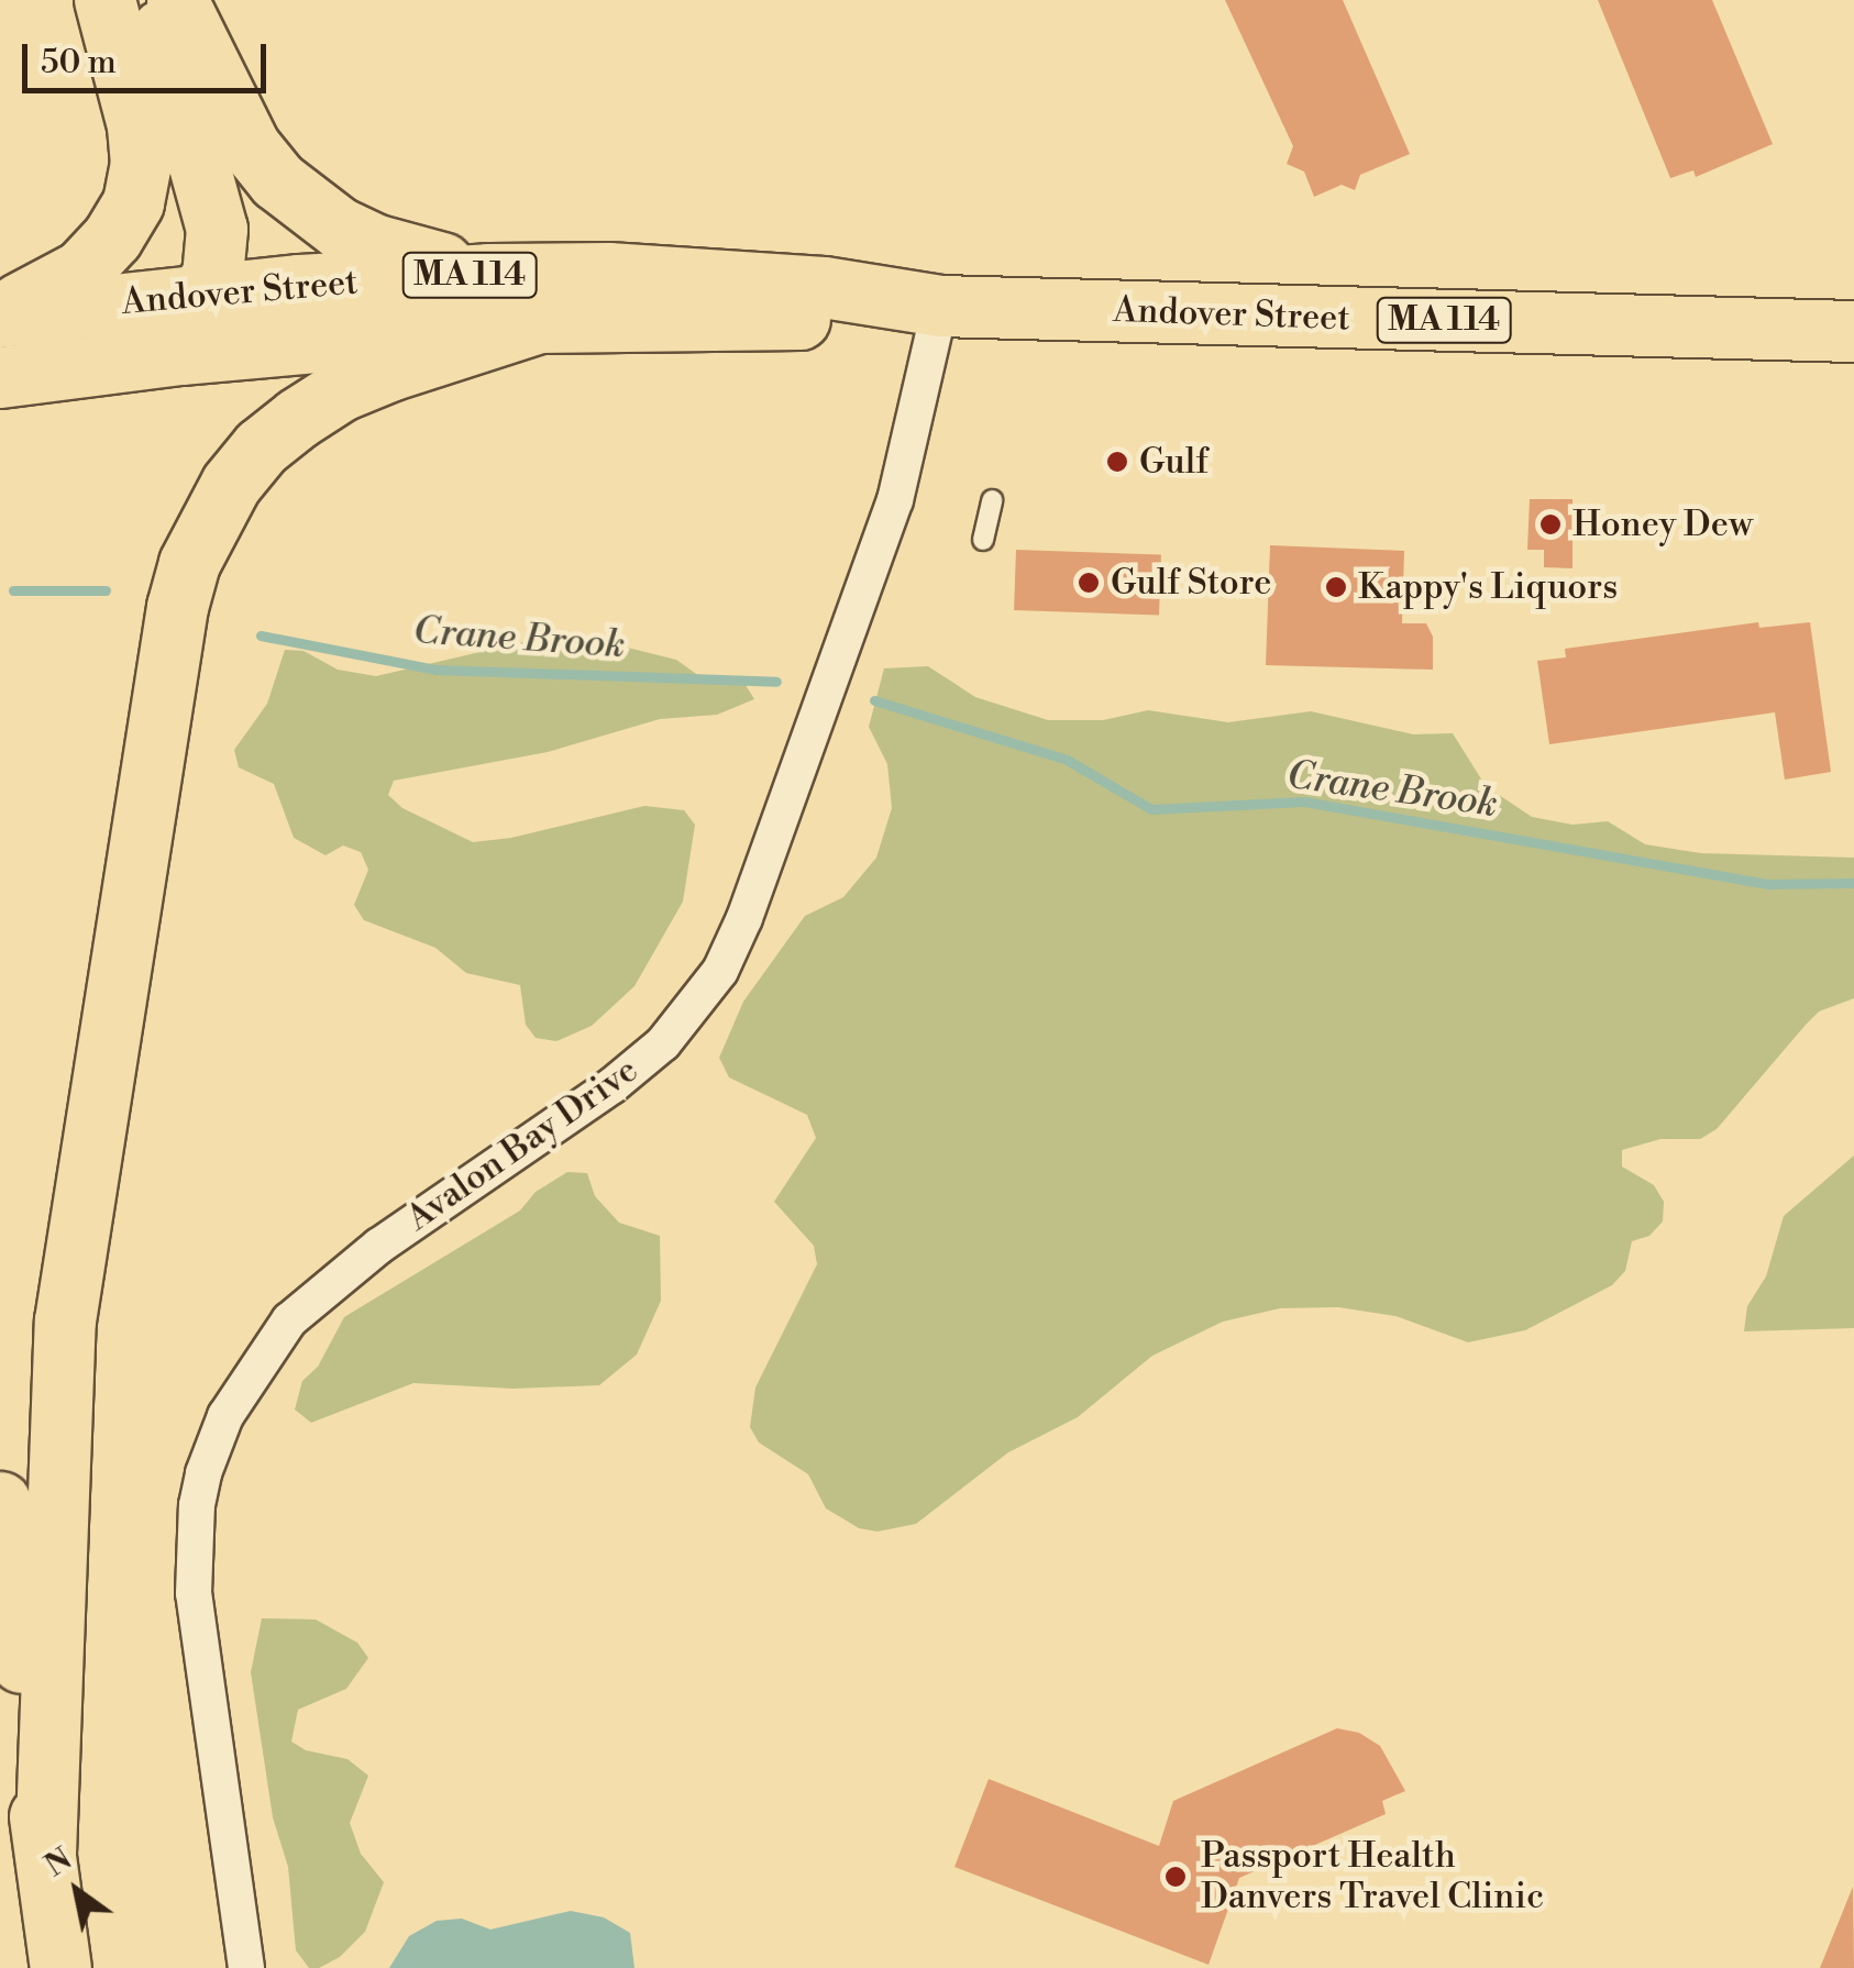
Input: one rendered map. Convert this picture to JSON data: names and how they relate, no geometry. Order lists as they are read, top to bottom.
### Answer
{
  "streets": {
    "highway": ["MA 114", "Andover Street"],
    "street": ["Avalon Bay Drive"]
  },
  "crossings": [
    ["Andover Street", "Avalon Bay Drive"]
  ],
  "water": ["Crane Brook"],
  "places": [
    "Gulf",
    "Honey Dew",
    "Gulf Store",
    "Kappy's Liquors",
    "Passport Health Danvers Travel Clinic"
  ],
  "scale_bar": "50 m",
  "north": "top left"
}
